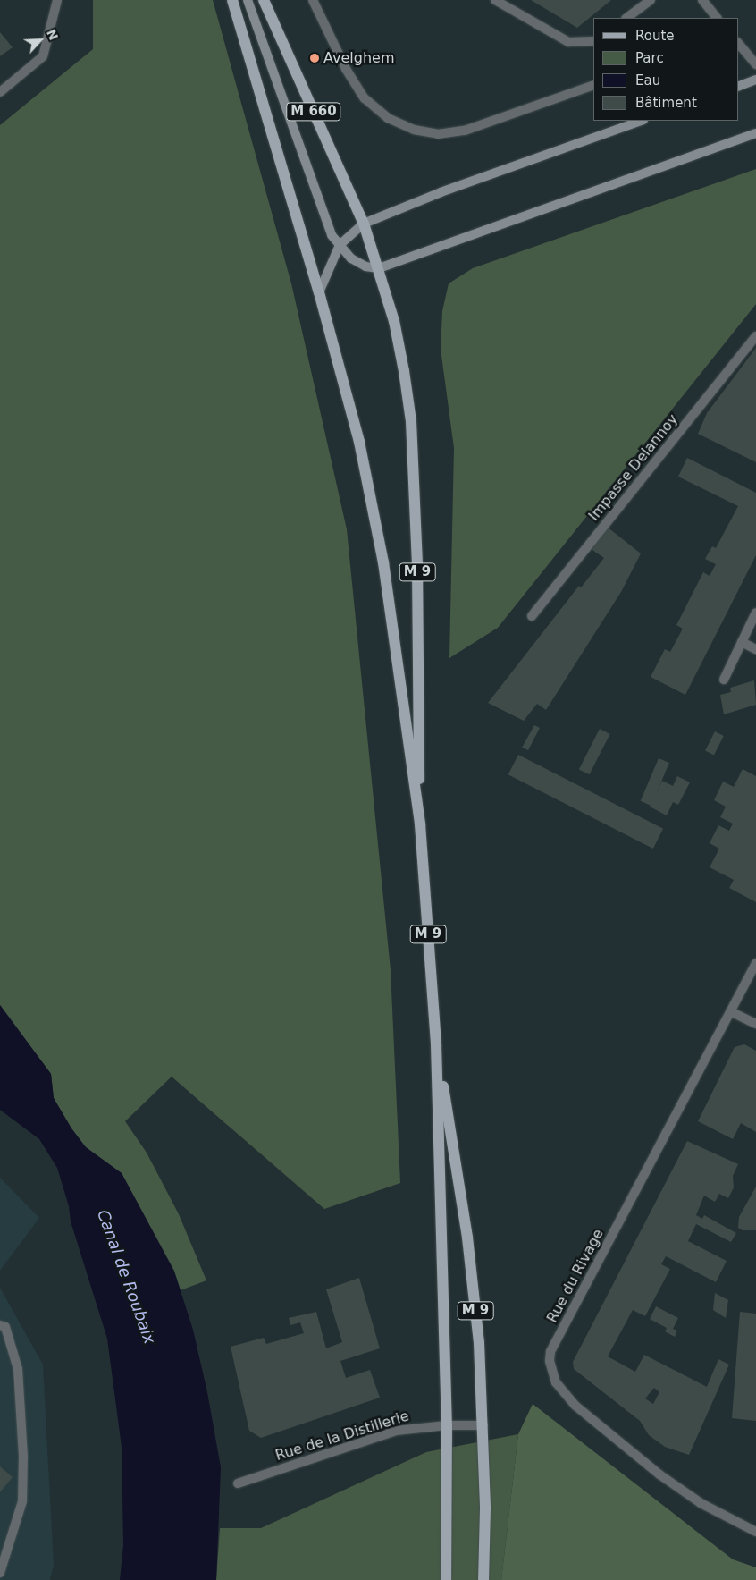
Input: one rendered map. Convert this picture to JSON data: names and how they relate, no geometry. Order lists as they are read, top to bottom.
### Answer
{
  "streets": {
    "main road": ["M 660", "M 9"],
    "street": ["Impasse Delannoy", "Rue du Rivage", "Rue de la Distillerie"]
  },
  "crossings": [
    ["M 660", "M 9"],
    ["M 9", "Rue de la Distillerie"]
  ],
  "water": ["Canal de Roubaix"],
  "places": ["Avelghem"],
  "legend": [
    "Route",
    "Parc",
    "Eau",
    "Bâtiment"
  ],
  "north": "top right"
}
